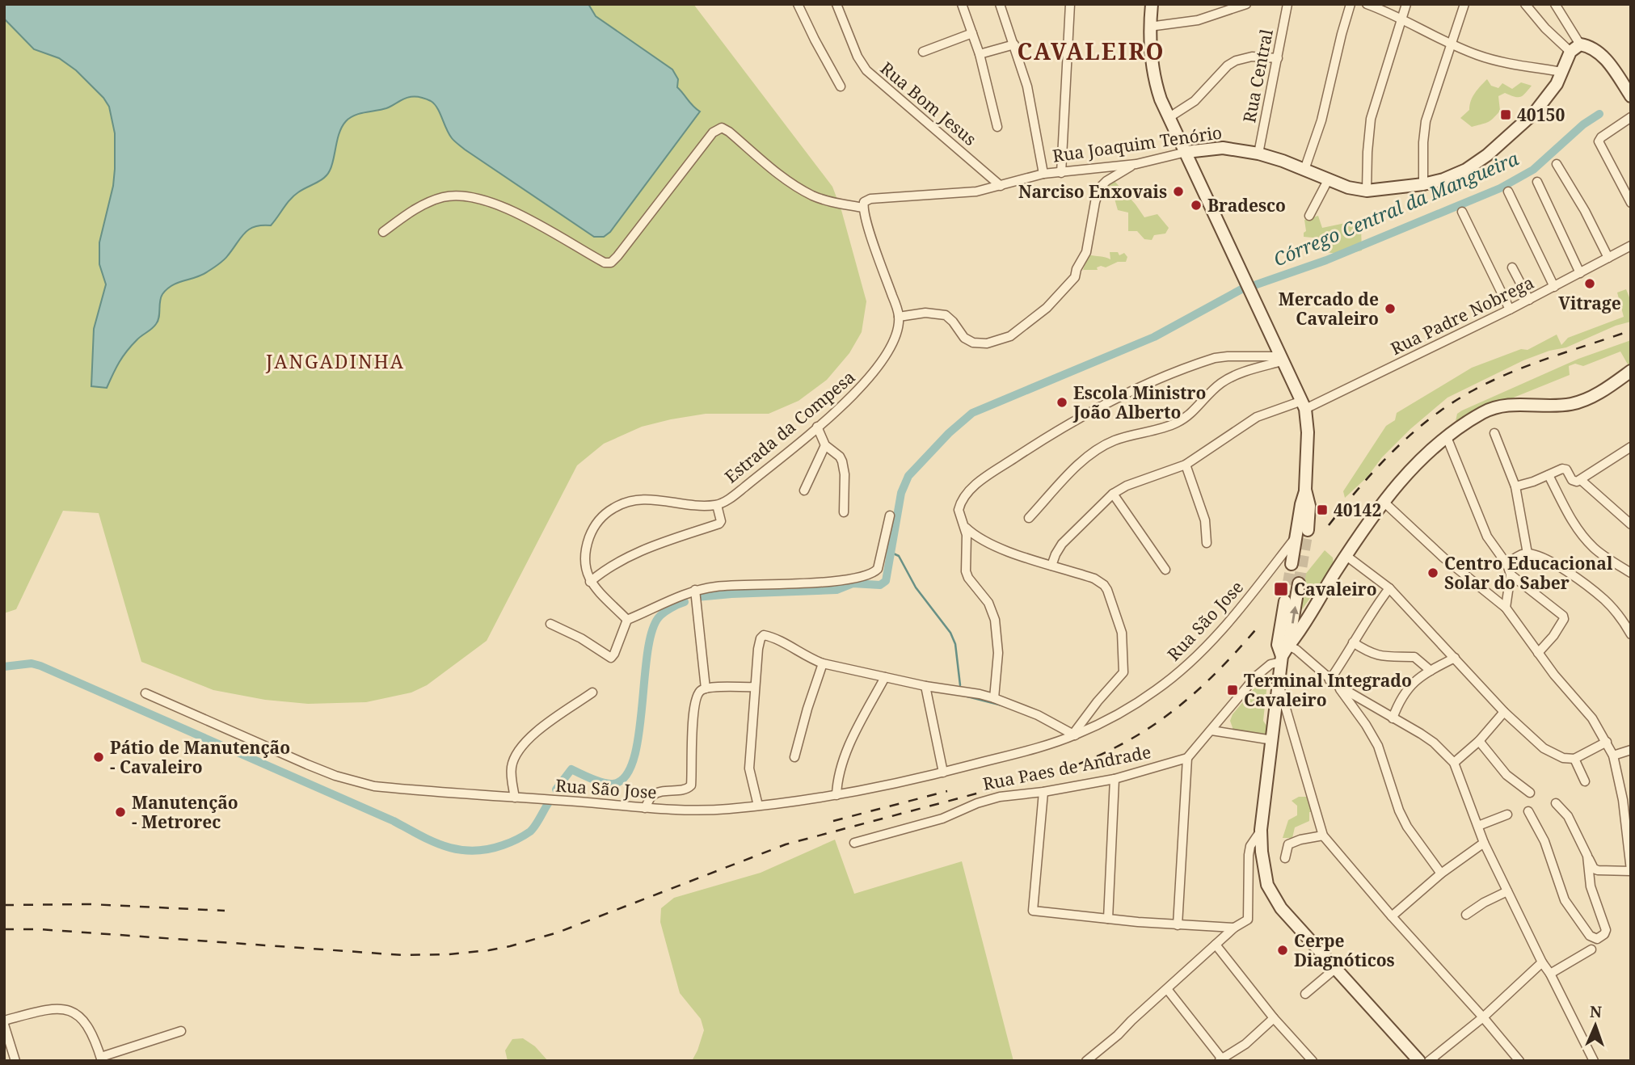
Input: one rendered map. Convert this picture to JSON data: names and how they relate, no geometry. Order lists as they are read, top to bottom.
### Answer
{
  "streets": {
    "main road": ["Rua Joaquim Tenório"],
    "street": [
      "Rua Central",
      "Rua Bom Jesus",
      "Rua Padre Nobrega",
      "Estrada da Compesa",
      "Rua São Jose",
      "Rua Paes de Andrade"
    ]
  },
  "crossings": [
    ["Rua Central", "Rua Joaquim Tenório"],
    ["Rua Bom Jesus", "Rua Joaquim Tenório"]
  ],
  "districts": ["CAVALEIRO", "JANGADINHA"],
  "water": ["Córrego Central da Mangueira"],
  "places": {
    "transit": [
      "40150",
      "40142",
      "Cavaleiro",
      "Terminal Integrado Cavaleiro"
    ],
    "other": [
      "Narciso Enxovais",
      "Bradesco",
      "Vitrage",
      "Mercado de Cavaleiro",
      "Escola Ministro João Alberto",
      "Centro Educacional Solar do Saber",
      "Pátio de Manutenção - Cavaleiro",
      "Manutenção - Metrorec",
      "Cerpe Diagnóticos"
    ]
  },
  "north": "top"
}
